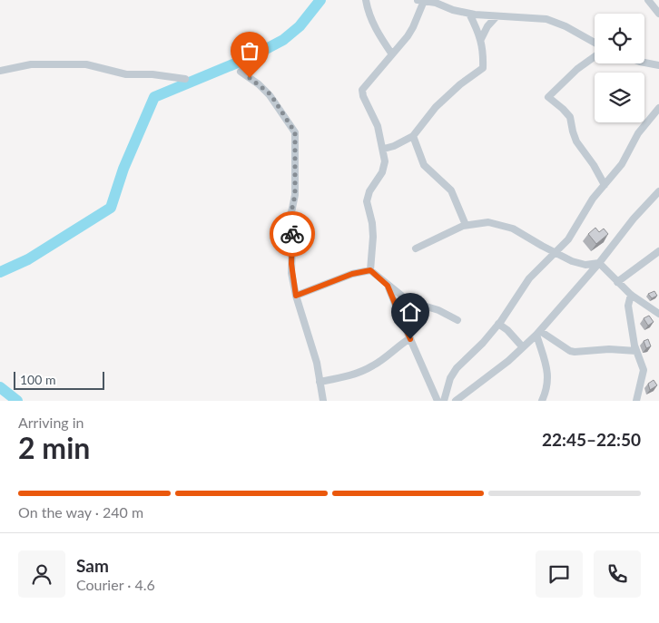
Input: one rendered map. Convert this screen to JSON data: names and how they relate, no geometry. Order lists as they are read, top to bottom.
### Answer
{
  "scale_bar": "100 m",
  "page": {
    "scale": "100 m",
    "heading": ["2 min", "Arriving in", "22:45–22:50"],
    "panel": ["Sam", "Courier · 4.6"],
    "bar": "On the way · 240 m"
  }
}
